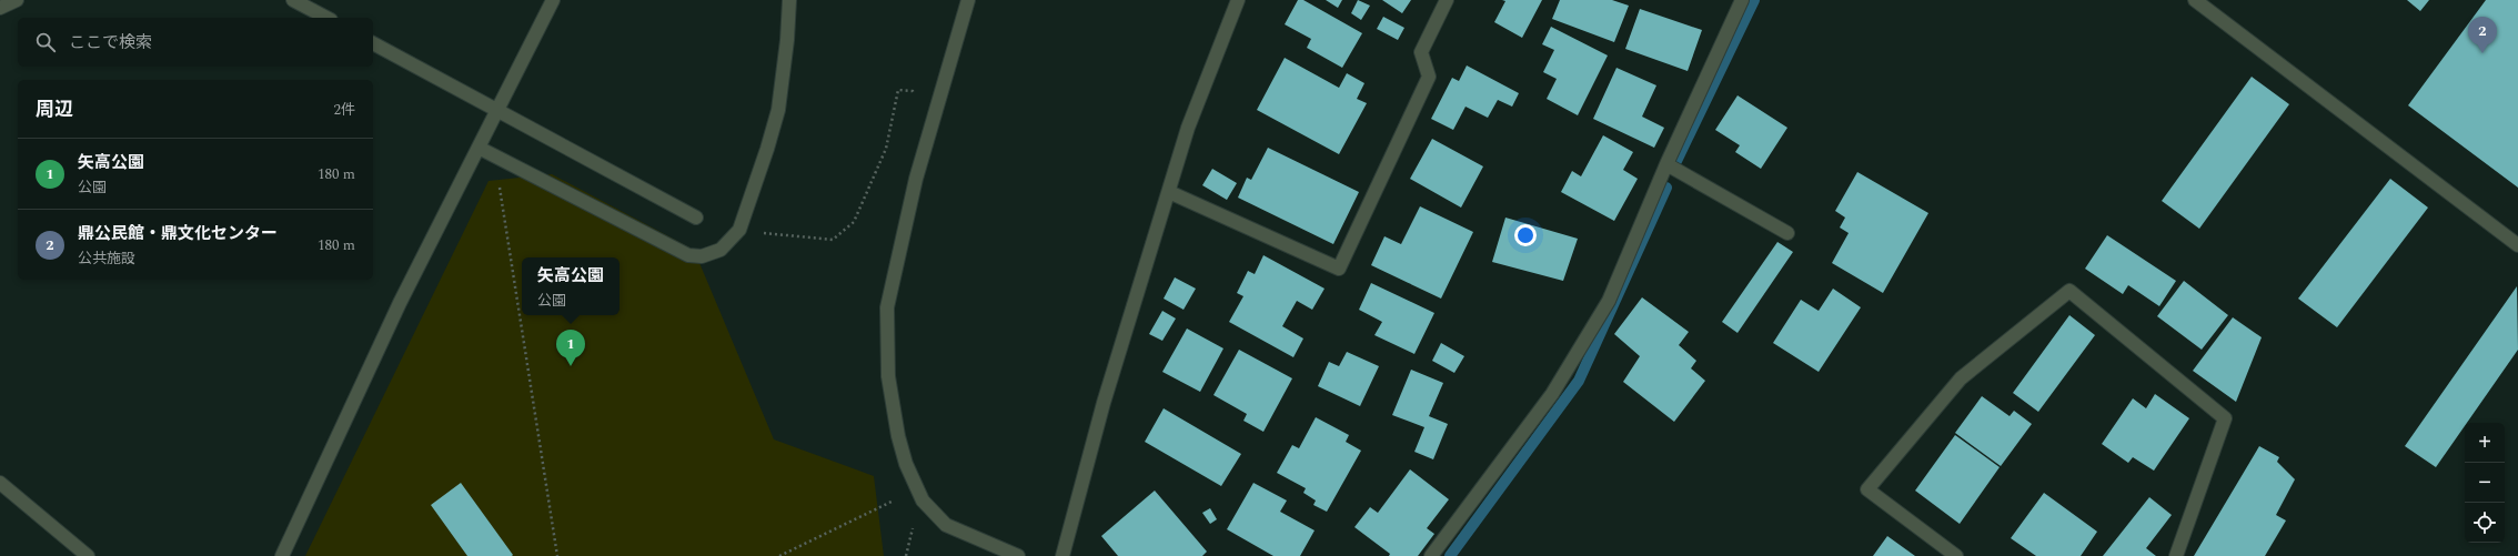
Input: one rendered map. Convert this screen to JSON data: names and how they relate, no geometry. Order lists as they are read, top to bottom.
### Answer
{
  "page": {
    "pins": ["2", "1"],
    "search": "ここで検索",
    "heading": ["周辺", "2件"],
    "list": [
      {
        "mark": "1",
        "name": "矢高公園",
        "note": "公園",
        "value": "180 m"
      },
      {
        "mark": "2",
        "name": "鼎公民館・鼎文化センター",
        "note": "公共施設",
        "value": "180 m"
      }
    ],
    "popup": ["矢高公園", "公園"],
    "map_buttons": ["+", "−"]
  }
}
